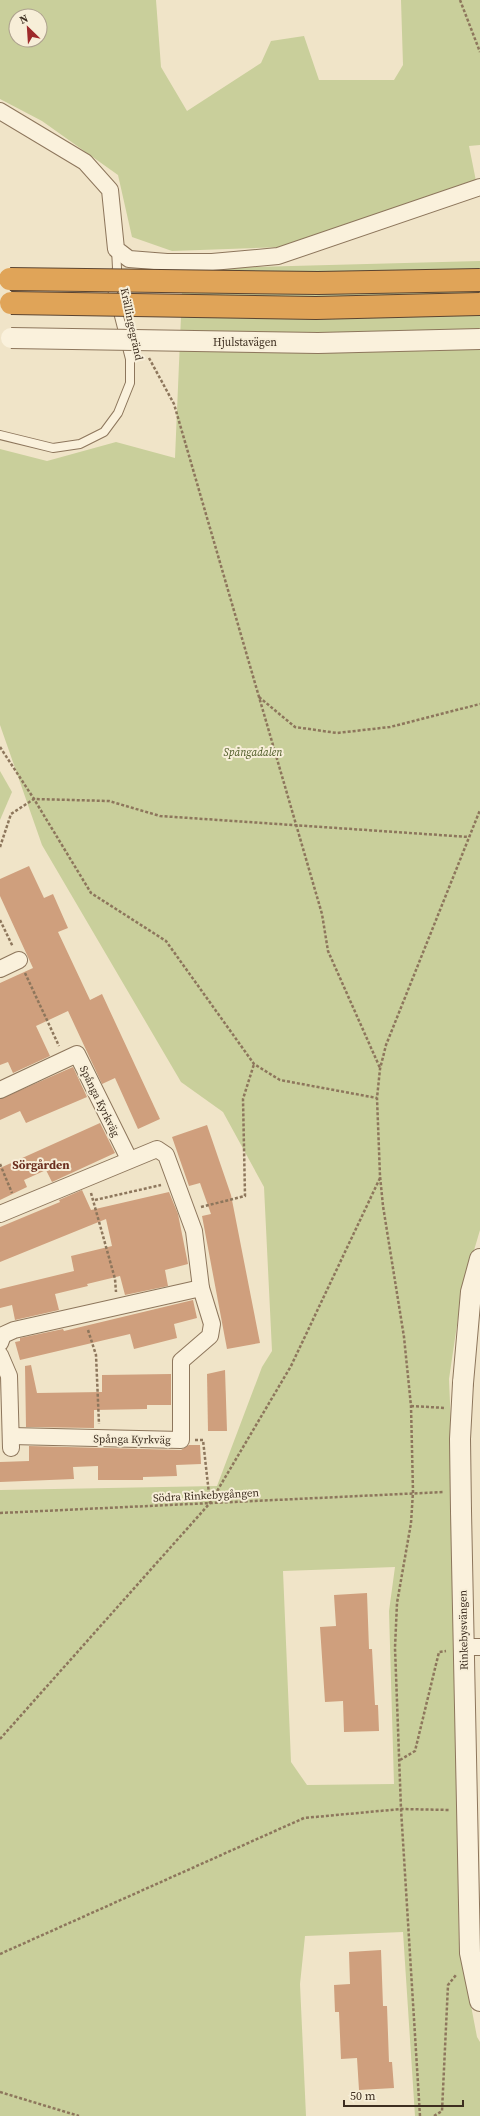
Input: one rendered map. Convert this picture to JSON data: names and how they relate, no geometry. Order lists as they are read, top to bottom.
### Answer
{
  "streets": {
    "street": ["Hjulstavägen", "Spånga Kyrkväg", "Rinkebysvängen"],
    "lane": ["Krällingegränd"],
    "path": ["Södra Rinkebygången"]
  },
  "districts": ["Sörgården"],
  "parks": ["Spångadalen"],
  "scale_bar": "50 m",
  "north": "top left"
}
